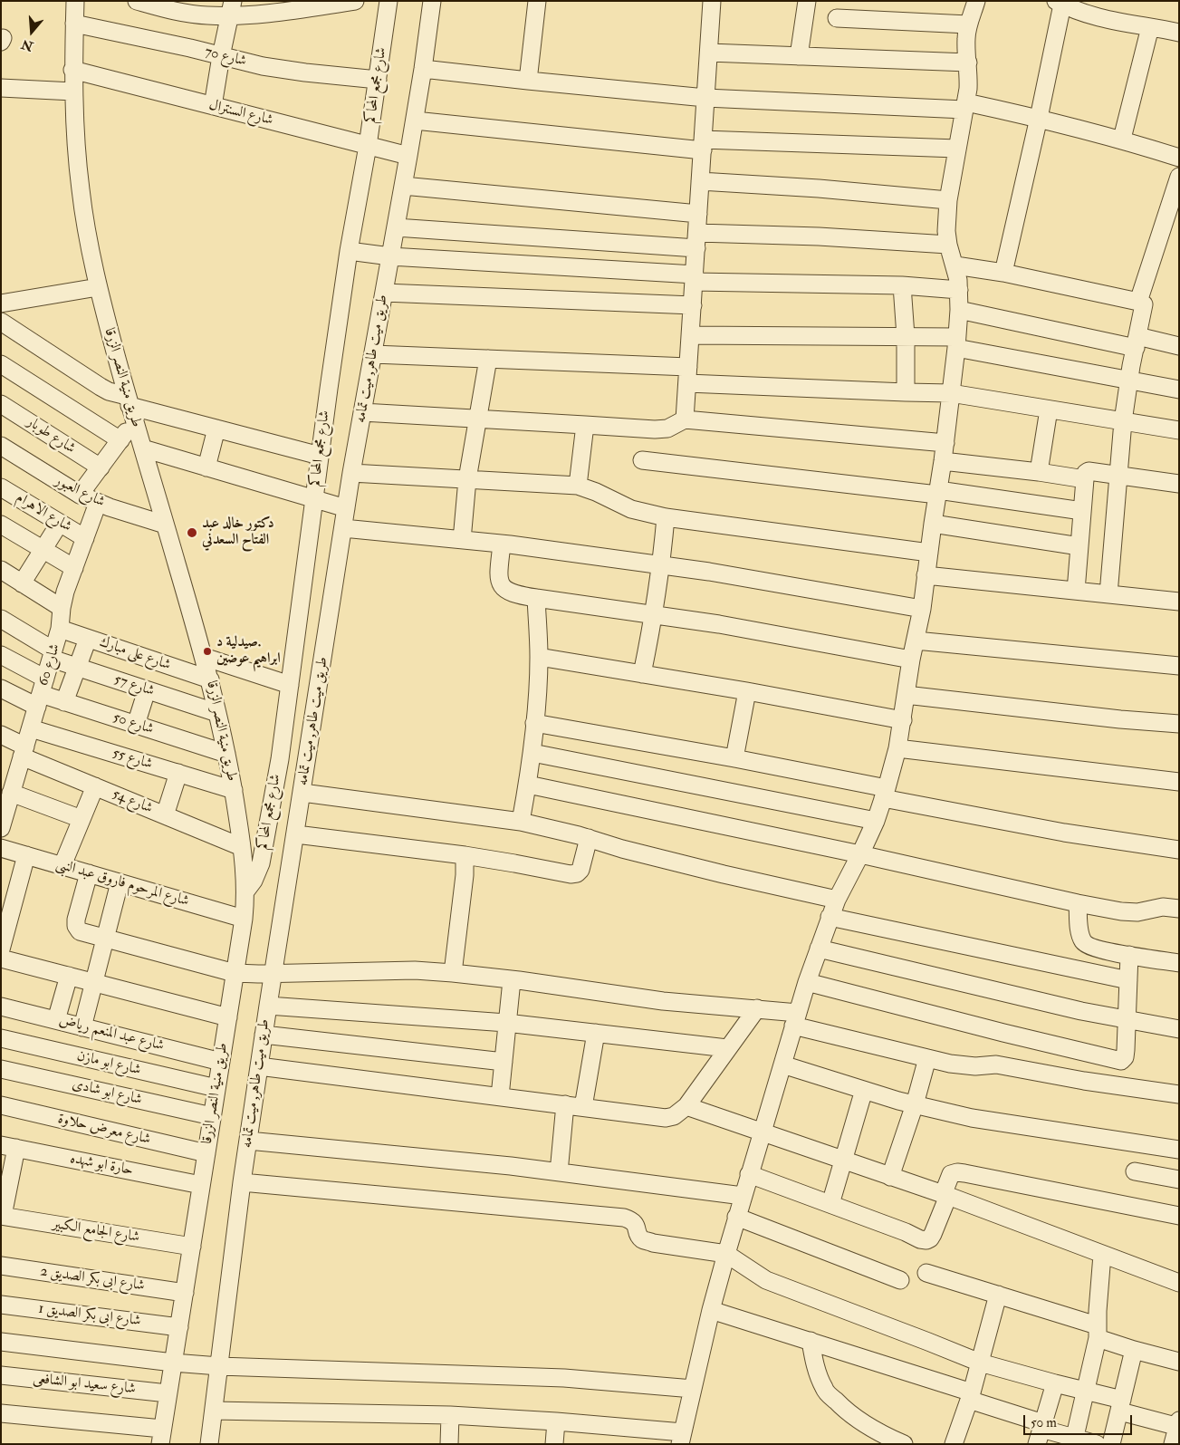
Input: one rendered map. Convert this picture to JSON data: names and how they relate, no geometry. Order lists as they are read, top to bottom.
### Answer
{
  "streets": {
    "street": [
      "شارع 70",
      "شارع مجمع المحاكم",
      "شارع السنترال",
      "طريق ميت طاهر, ميت تمامه",
      "طريق منية النصر الزرقا",
      "شارع طوبار",
      "شارع العبور",
      "شارع الاهرام",
      "شارع على مبارك",
      "شارع 60",
      "شارع 57",
      "شارع 50",
      "شارع 55",
      "شارع 54",
      "شارع المرحوم فاروق عبد النبى",
      "شارع عبد المنعم رياض",
      "شارع ابو مازن",
      "شارع ابو شادى",
      "شارع معرض حلاوة",
      "حارة ابو شهده",
      "شارع الجامع الكبير",
      "شارع ابى بكر الصديق 2",
      "شارع ابى بكر الصديق 1",
      "شارع سعيد ابو الشافعى"
    ]
  },
  "crossings": [
    ["شارع 70", "شارع مجمع المحاكم"],
    ["شارع 70", "طريق منية النصر الزرقا"],
    ["شارع مجمع المحاكم", "شارع السنترال"],
    ["شارع مجمع المحاكم", "طريق منية النصر الزرقا"],
    ["شارع السنترال", "طريق ميت طاهر, ميت تمامه"],
    ["شارع السنترال", "طريق منية النصر الزرقا"],
    ["طريق منية النصر الزرقا", "شارع العبور"],
    ["طريق منية النصر الزرقا", "شارع على مبارك"],
    ["طريق منية النصر الزرقا", "شارع 57"],
    ["طريق منية النصر الزرقا", "شارع 50"],
    ["طريق منية النصر الزرقا", "شارع 55"],
    ["طريق منية النصر الزرقا", "شارع 54"],
    ["طريق منية النصر الزرقا", "شارع المرحوم فاروق عبد النبى"],
    ["طريق منية النصر الزرقا", "شارع عبد المنعم رياض"],
    ["طريق منية النصر الزرقا", "شارع ابو مازن"],
    ["طريق منية النصر الزرقا", "شارع ابو شادى"],
    ["طريق منية النصر الزرقا", "شارع معرض حلاوة"],
    ["طريق منية النصر الزرقا", "حارة ابو شهده"],
    ["طريق منية النصر الزرقا", "شارع الجامع الكبير"],
    ["طريق منية النصر الزرقا", "شارع ابى بكر الصديق 2"],
    ["طريق منية النصر الزرقا", "شارع ابى بكر الصديق 1"],
    ["طريق منية النصر الزرقا", "شارع سعيد ابو الشافعى"],
    ["شارع العبور", "شارع 60"],
    ["شارع الاهرام", "شارع 60"],
    ["شارع على مبارك", "شارع 60"],
    ["شارع 60", "شارع 57"],
    ["شارع 60", "شارع 50"],
    ["شارع 60", "شارع 55"],
    ["شارع 60", "شارع 54"]
  ],
  "places": ["دكتور خالد عبد الفتاح السعدني", "صيدلية د. ابراهيم عوضين"],
  "scale_bar": "50 m",
  "north": "bottom"
}
